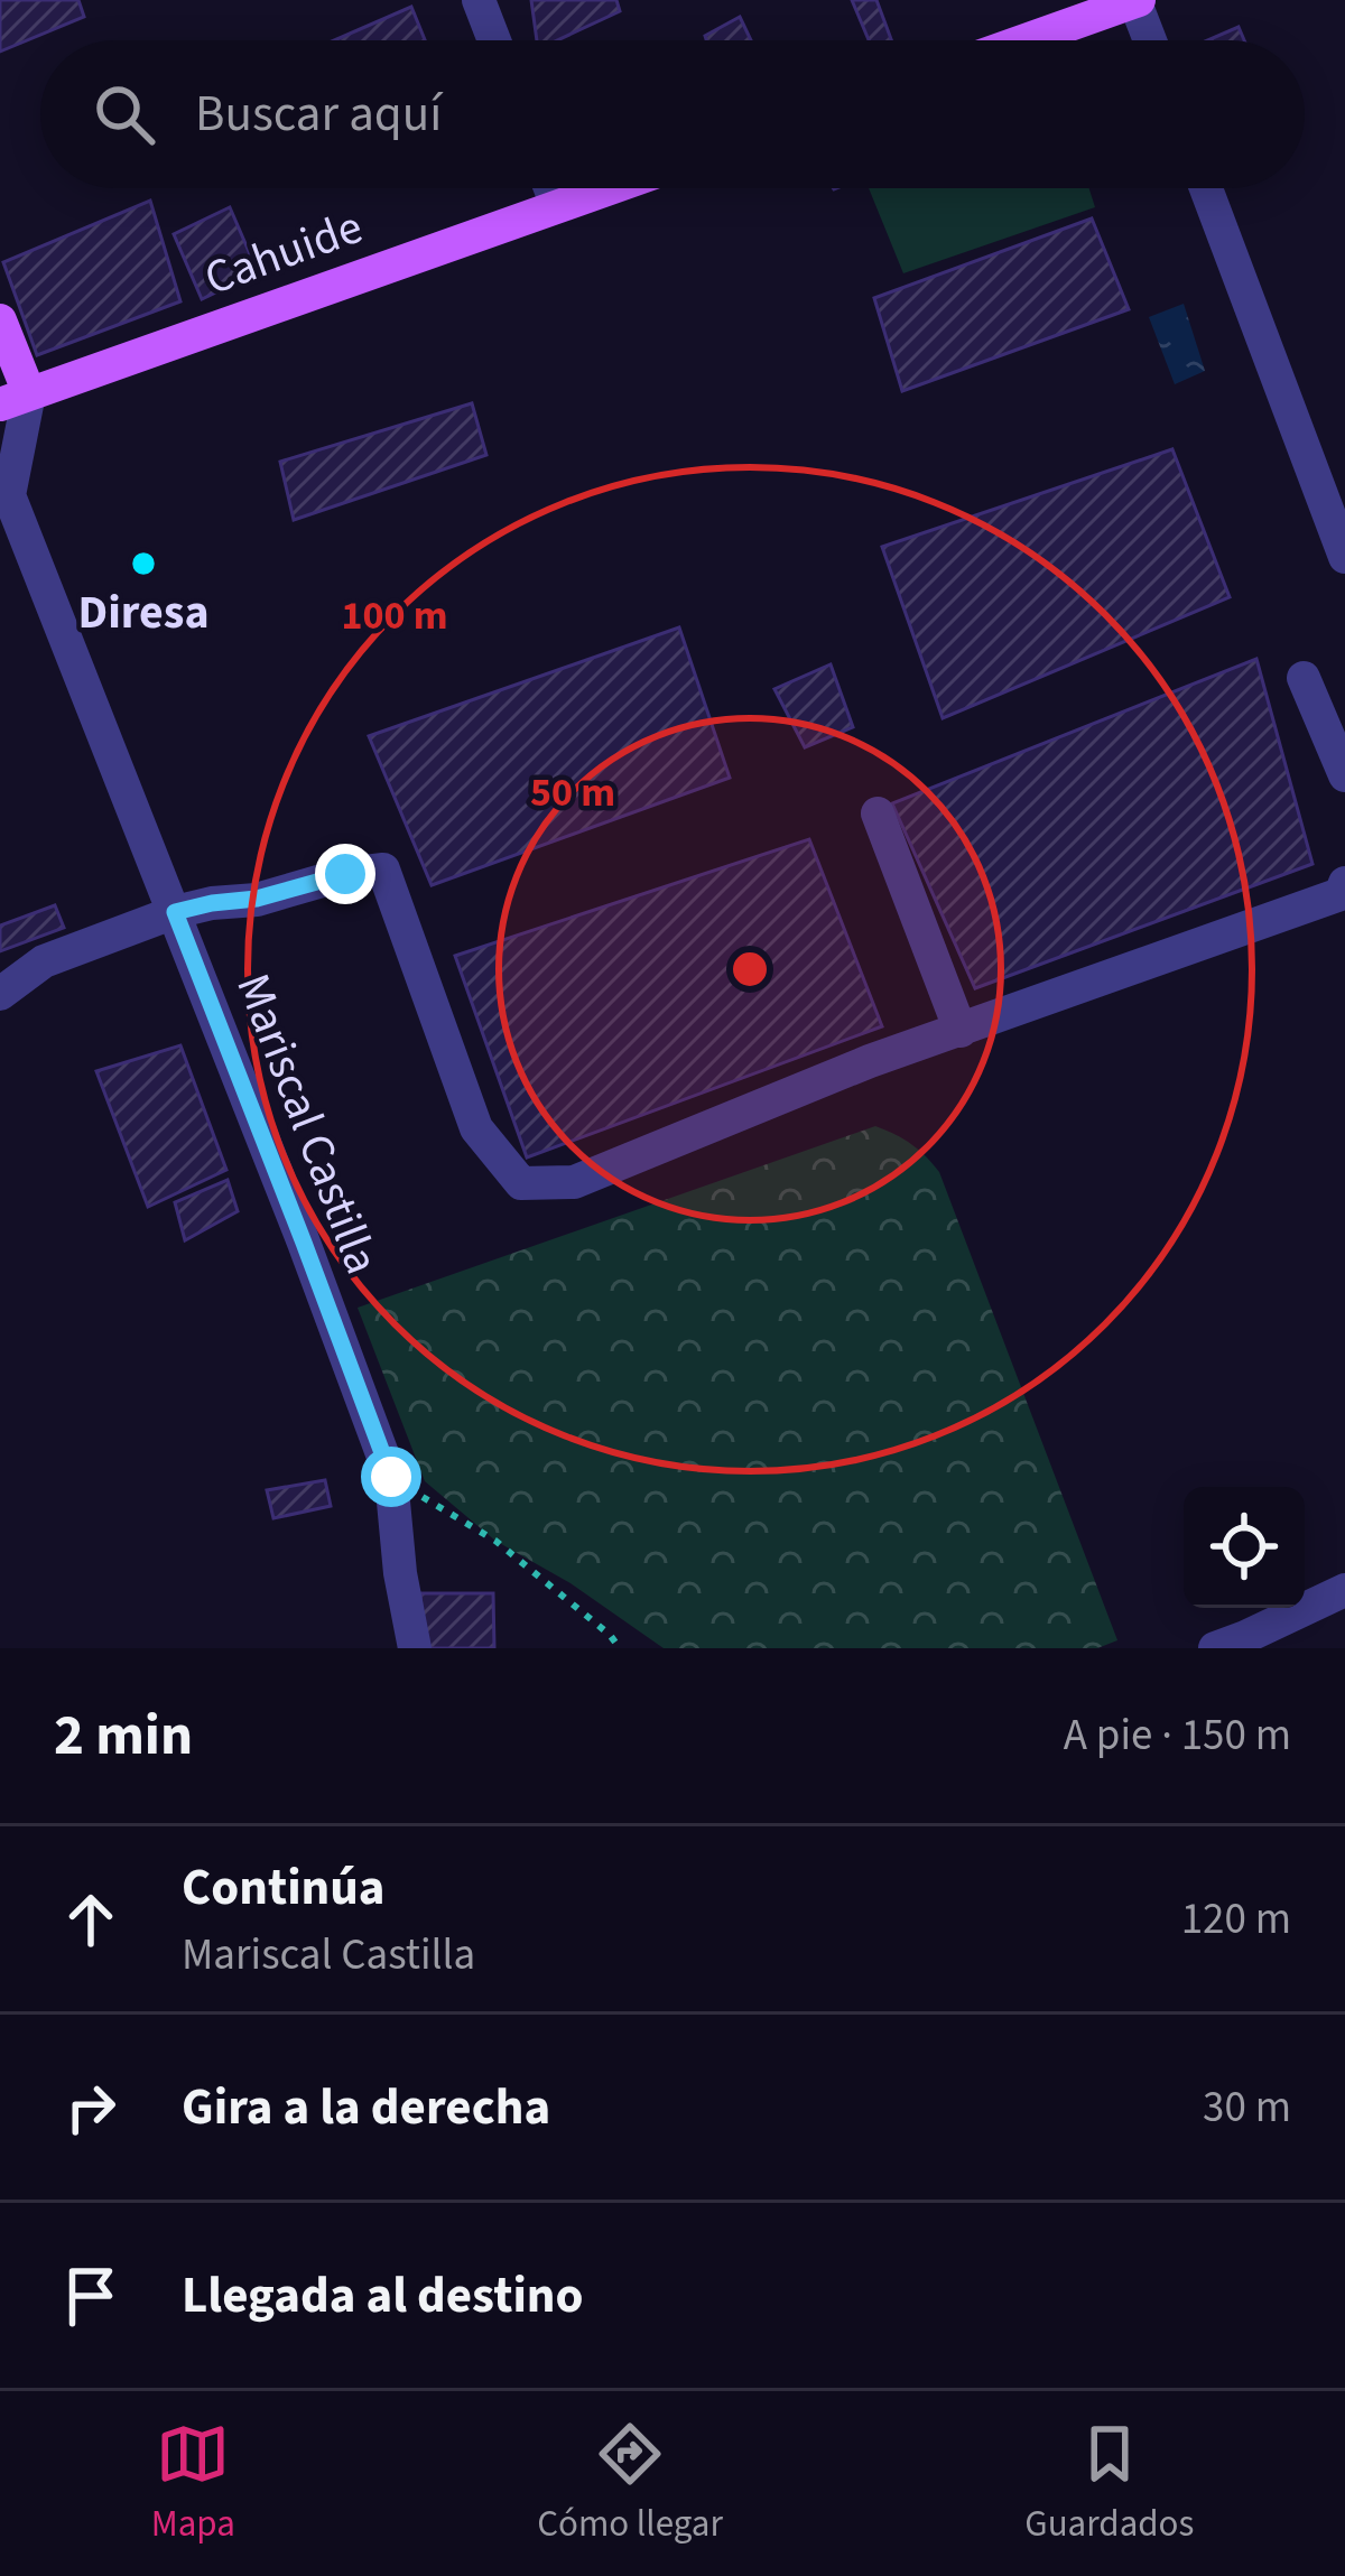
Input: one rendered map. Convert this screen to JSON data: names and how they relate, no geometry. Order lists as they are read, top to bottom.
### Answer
{
  "streets": {
    "main road": ["Cahuide"],
    "street": ["Mariscal Castilla"]
  },
  "crossings": [
    ["Cahuide", "Mariscal Castilla"]
  ],
  "places": ["Diresa"],
  "page": {
    "search": "Buscar aquí",
    "heading": ["2 min", "A pie · 150 m"],
    "list": [
      ["Continúa", "Mariscal Castilla", "120 m"],
      ["Gira a la derecha", "30 m"],
      "Llegada al destino"
    ],
    "nav": ["Mapa", "Cómo llegar", "Guardados"]
  },
  "rings": ["100 m", "50 m"]
}
